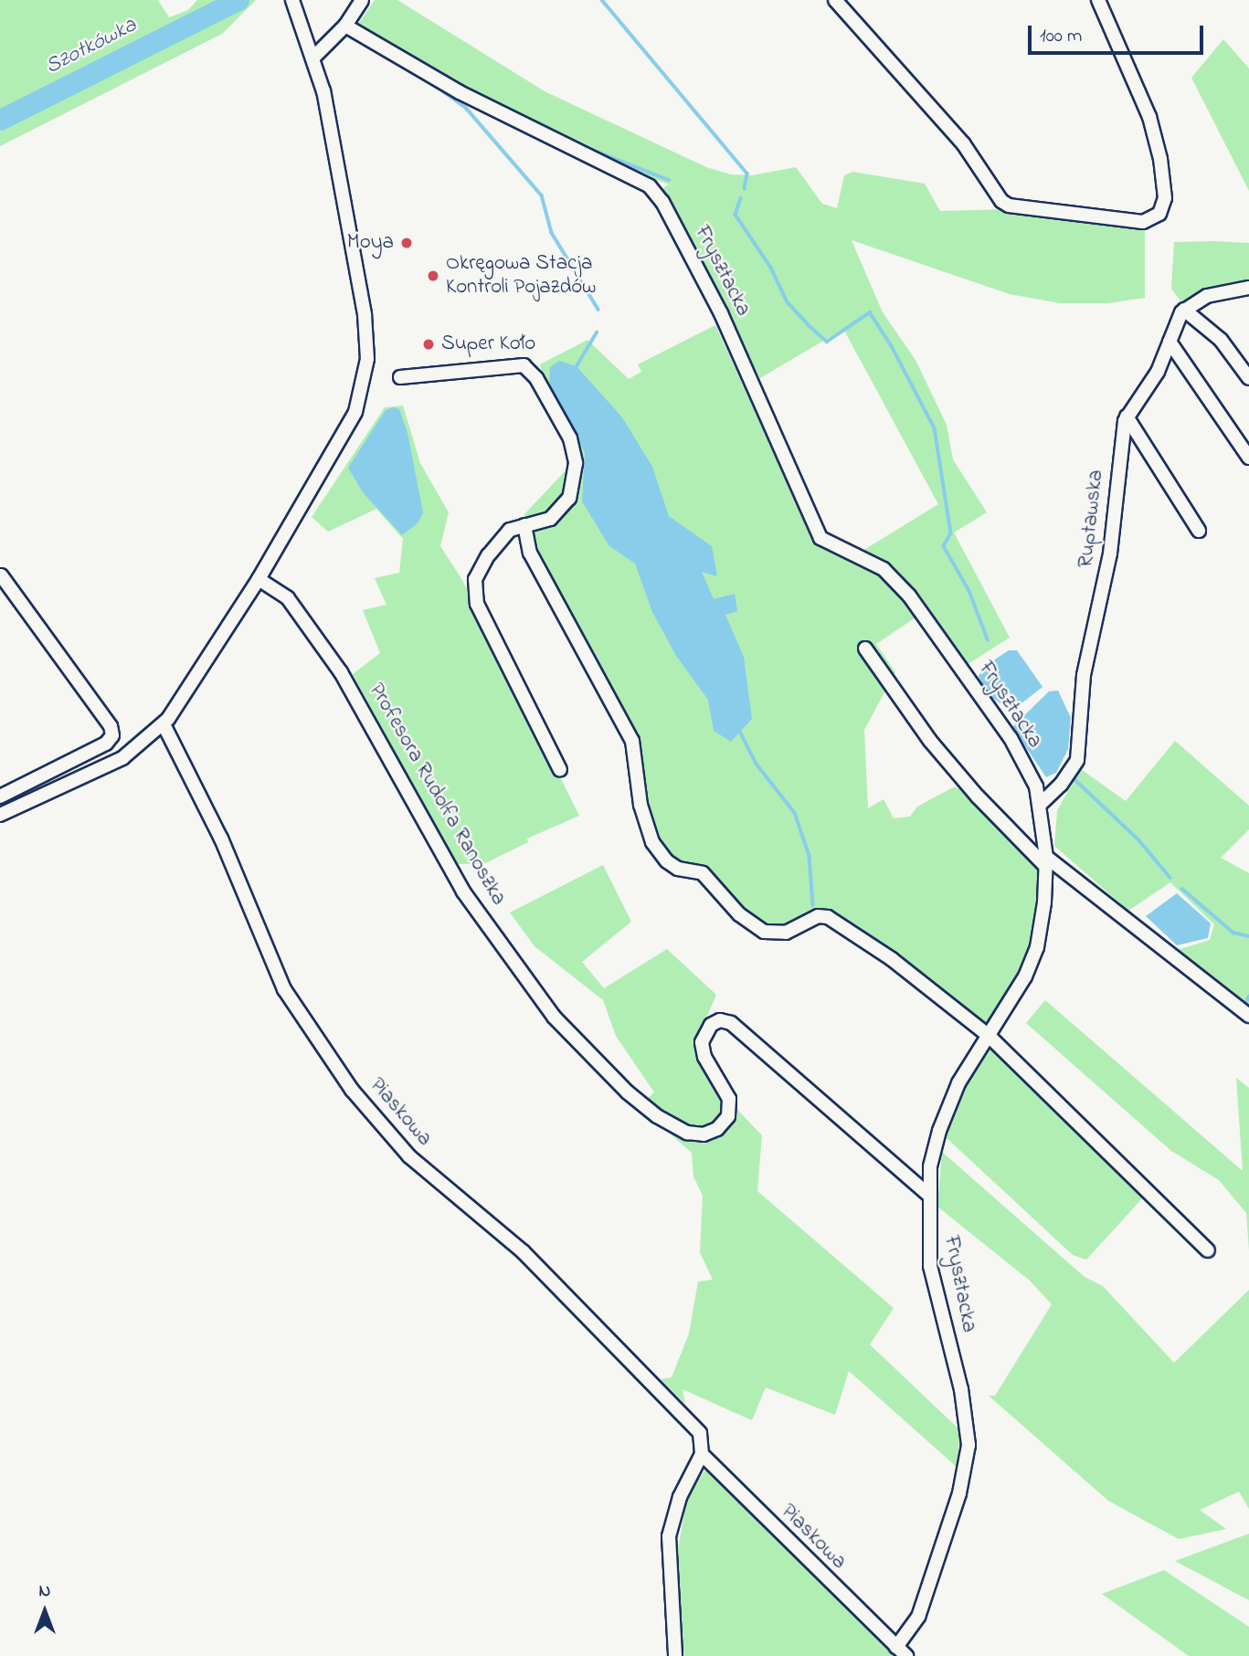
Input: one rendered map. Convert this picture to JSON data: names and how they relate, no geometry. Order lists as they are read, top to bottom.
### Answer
{
  "streets": {
    "street": [
      "Frysztacka",
      "Ruptawska",
      "Profesora Rudolfa Ranoszka",
      "Piaskowa"
    ]
  },
  "crossings": [
    ["Frysztacka", "Ruptawska"],
    ["Frysztacka", "Profesora Rudolfa Ranoszka"],
    ["Frysztacka", "Piaskowa"]
  ],
  "water": ["Szotkówka"],
  "places": ["Moya", "Okręgowa Stacja Kontroli Pojazdów", "Super Koło"],
  "scale_bar": "100 m",
  "north": "top"
}
